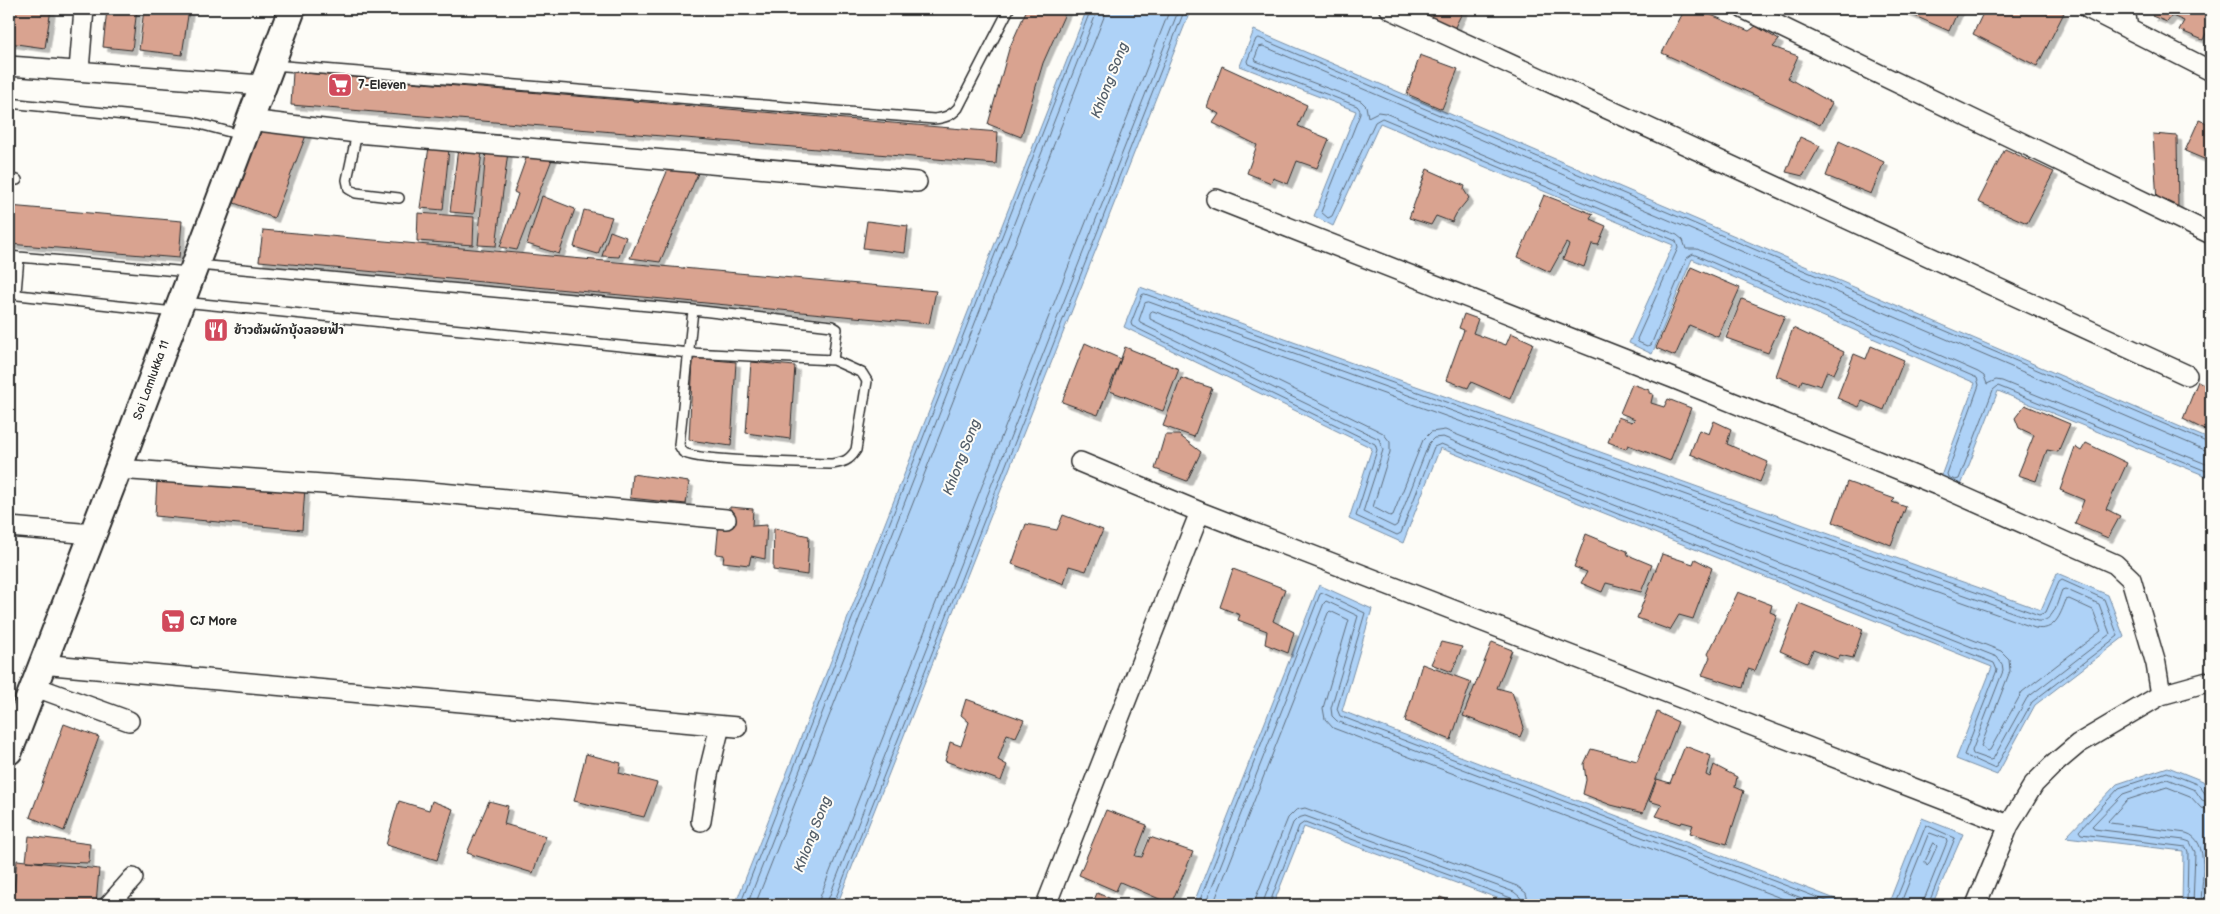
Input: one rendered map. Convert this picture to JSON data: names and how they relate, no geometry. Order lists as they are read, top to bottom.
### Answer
{
  "streets": {
    "street": ["Soi Lamlukka 11"]
  },
  "water": ["Khlong Song"],
  "places": {
    "supermarket": ["7-Eleven", "CJ More"],
    "restaurant": ["ข้าวต้มผักบุ้งลอยฟ้า"]
  }
}
